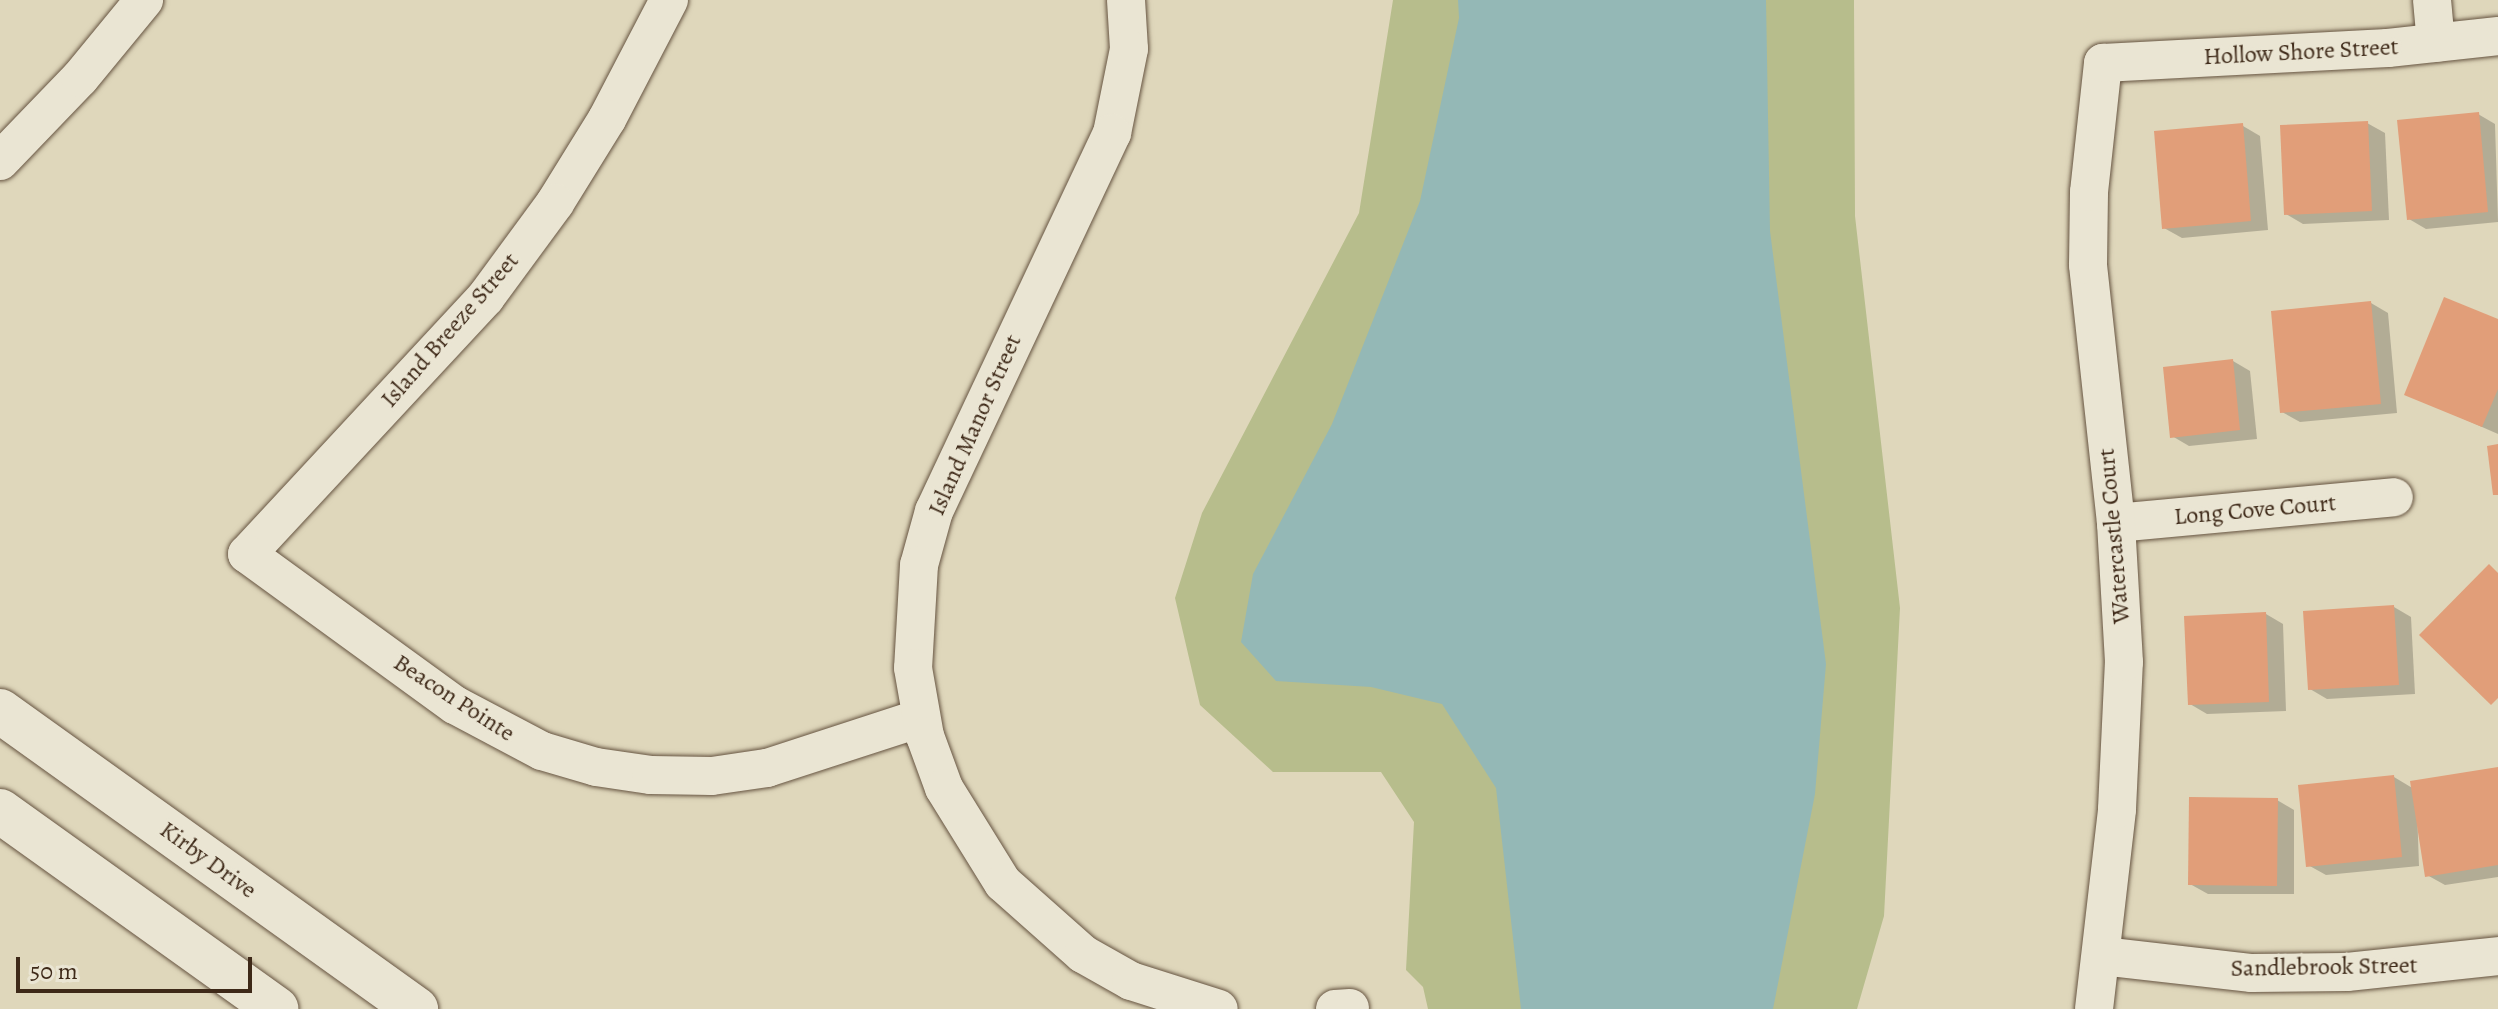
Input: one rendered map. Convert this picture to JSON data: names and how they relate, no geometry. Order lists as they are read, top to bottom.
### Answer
{
  "streets": {
    "main road": ["Kirby Drive"],
    "street": [
      "Hollow Shore Street",
      "Island Breeze Street",
      "Island Manor Street",
      "Long Cove Court",
      "Watercastle Court",
      "Beacon Pointe",
      "Sandlebrook Street"
    ]
  },
  "crossings": [
    ["Hollow Shore Street", "Watercastle Court"],
    ["Island Breeze Street", "Beacon Pointe"],
    ["Island Manor Street", "Beacon Pointe"],
    ["Long Cove Court", "Watercastle Court"],
    ["Watercastle Court", "Sandlebrook Street"]
  ],
  "scale_bar": "50 m"
}
